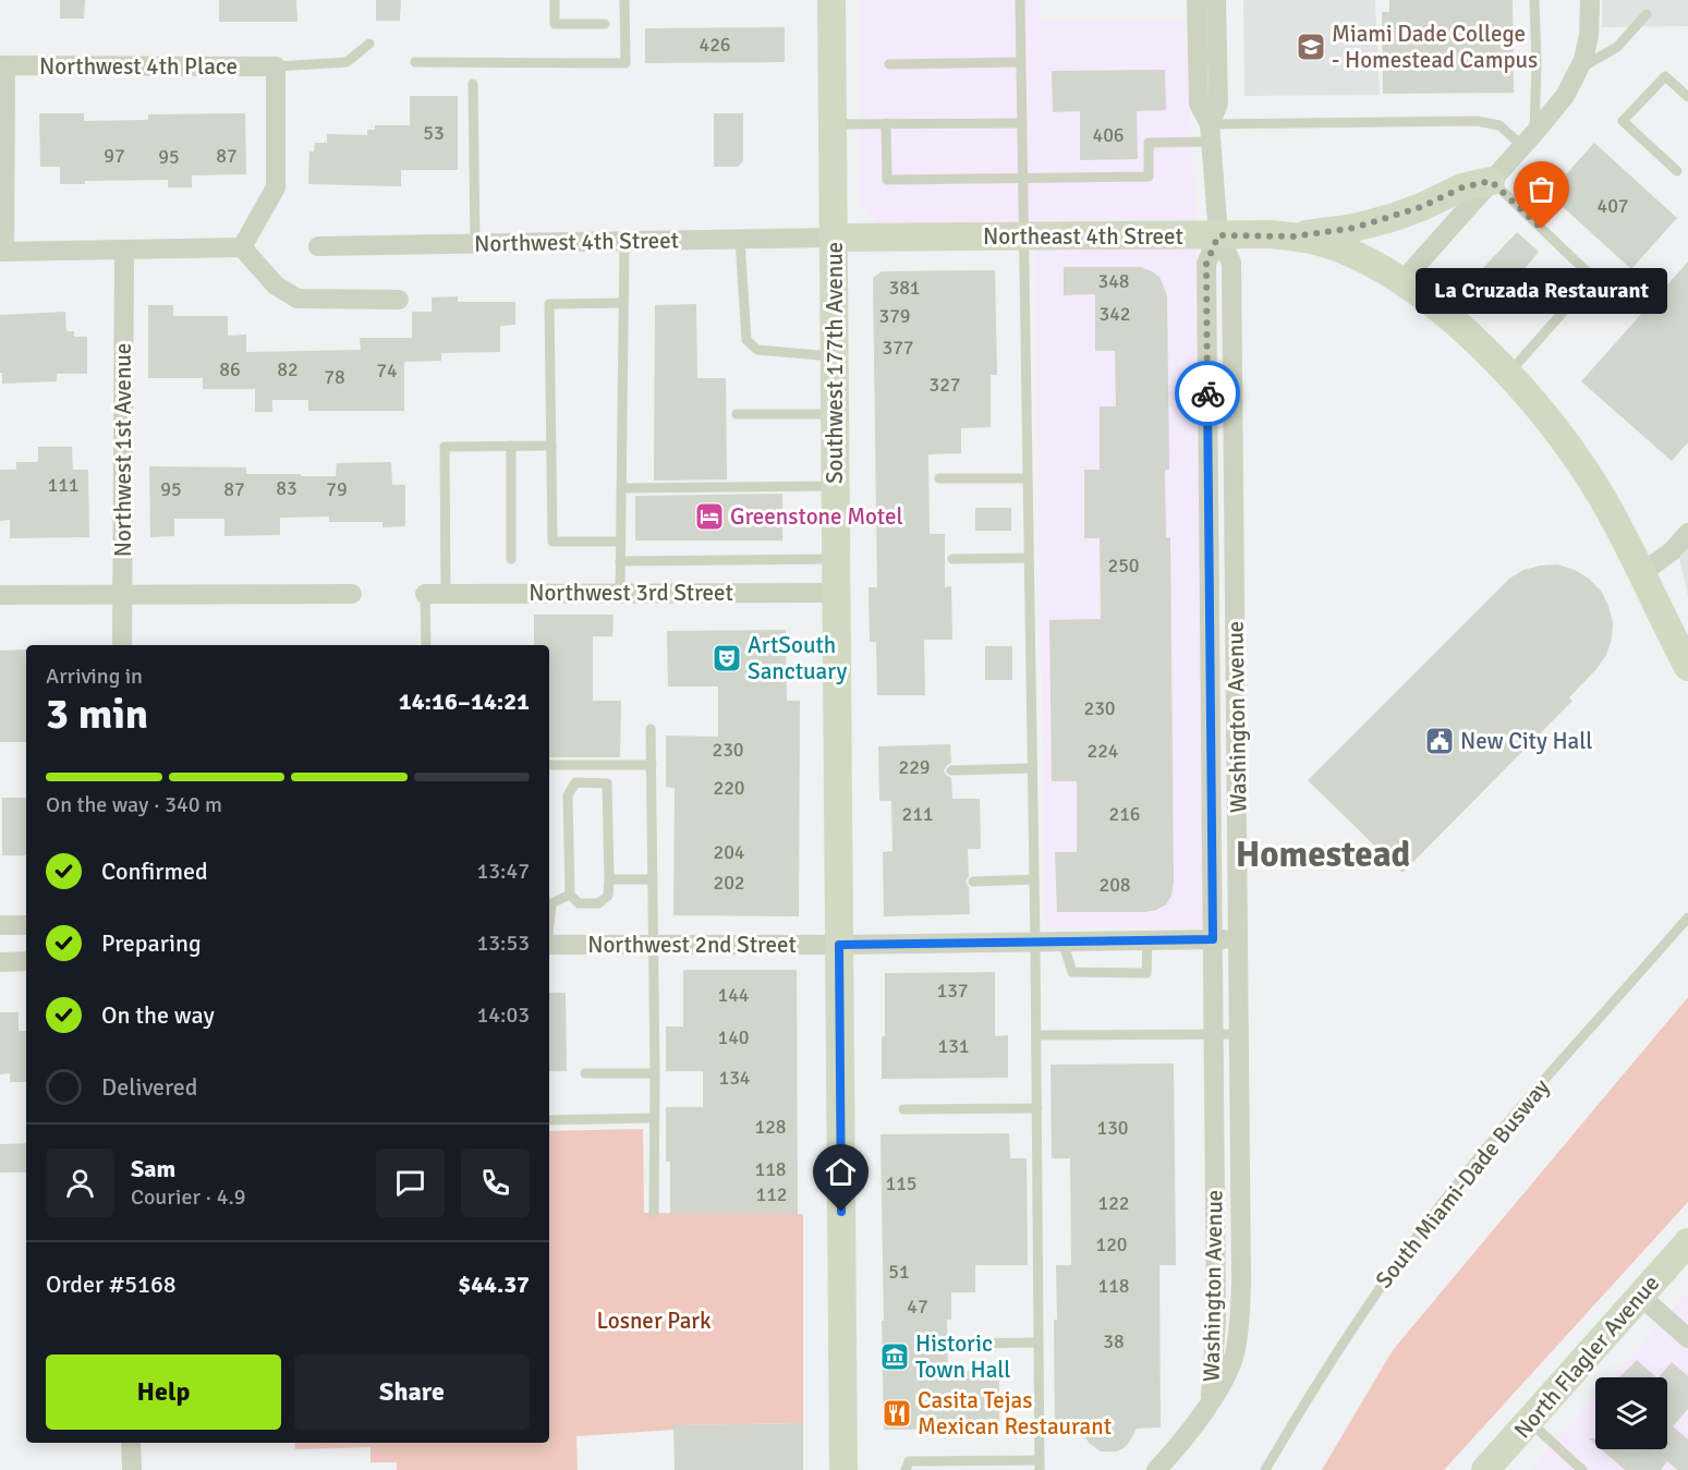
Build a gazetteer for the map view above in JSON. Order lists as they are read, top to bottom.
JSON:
{
  "streets": {
    "street": [
      "Northwest 4th Place",
      "Northeast 4th Street",
      "Northwest 4th Street",
      "Southwest 177th Avenue",
      "Northwest 1st Avenue",
      "Northwest 3rd Street",
      "Washington Avenue",
      "Northwest 2nd Street",
      "North Flagler Avenue"
    ],
    "lane": ["South Miami-Dade Busway"]
  },
  "crossings": [
    ["Northeast 4th Street", "Northwest 4th Street"],
    ["Northeast 4th Street", "Southwest 177th Avenue"],
    ["Northeast 4th Street", "Washington Avenue"],
    ["Northwest 4th Street", "Southwest 177th Avenue"],
    ["Southwest 177th Avenue", "Northwest 3rd Street"],
    ["Southwest 177th Avenue", "Northwest 2nd Street"],
    ["Washington Avenue", "Northwest 2nd Street"]
  ],
  "districts": ["Homestead"],
  "parks": ["Losner Park"],
  "places": {
    "school or university": ["Miami Dade College - Homestead Campus"],
    "other": ["La Cruzada Restaurant"],
    "hotel": ["Greenstone Motel"],
    "theatre": ["ArtSouth Sanctuary"],
    "public building": ["New City Hall"],
    "museum": ["Historic Town Hall"],
    "restaurant": ["Casita Tejas Mexican Restaurant"]
  },
  "house_numbers": [
    "426",
    "53",
    "406",
    "97",
    "87",
    "95",
    "407",
    "348",
    "381",
    "342",
    "379",
    "377",
    "86",
    "82",
    "74",
    "78",
    "327",
    "111",
    "83",
    "95",
    "87",
    "79",
    "250",
    "230",
    "230",
    "224",
    "229",
    "220",
    "211",
    "216",
    "204",
    "202",
    "208",
    "137",
    "144",
    "140",
    "131",
    "134",
    "128",
    "130",
    "118",
    "115",
    "112",
    "122",
    "120",
    "51",
    "118",
    "47",
    "38"
  ],
  "page": {
    "bubble": "La Cruzada Restaurant",
    "heading": ["3 min", "Arriving in", "14:16–14:21"],
    "panel": [
      "Sam",
      "Courier · 4.9",
      "Order #5168",
      "$44.37"
    ],
    "bar": "On the way · 340 m",
    "list": [
      ["Confirmed", "13:47"],
      ["Preparing", "13:53"],
      ["On the way", "14:03"],
      "Delivered"
    ],
    "buttons": ["Help", "Share"]
  }
}
